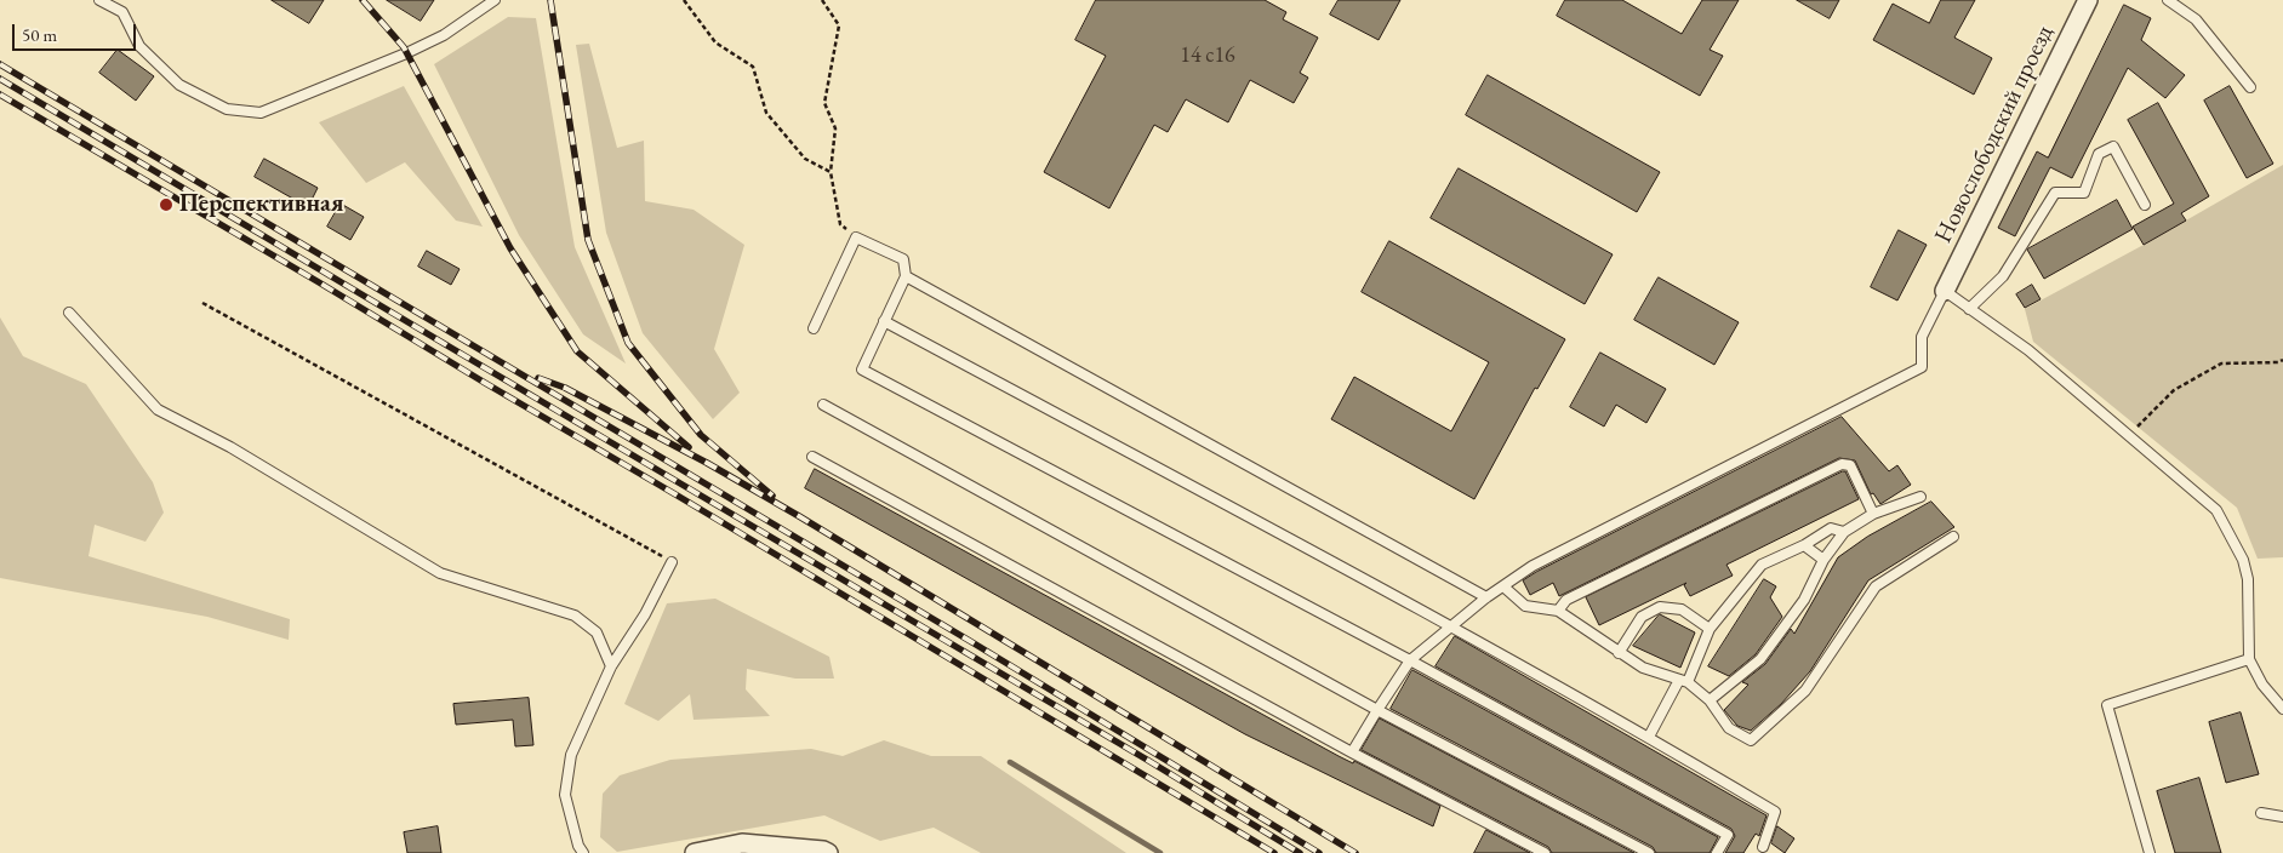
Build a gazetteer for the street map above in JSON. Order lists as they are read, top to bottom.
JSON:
{
  "streets": {
    "street": ["Новослободский проезд"]
  },
  "places": ["Перспективная"],
  "house_numbers": ["14 с16"],
  "scale_bar": "50 m"
}
